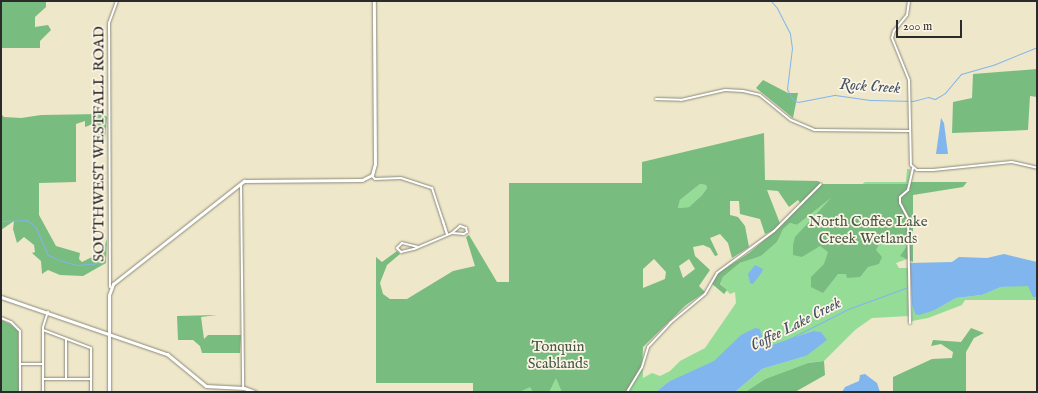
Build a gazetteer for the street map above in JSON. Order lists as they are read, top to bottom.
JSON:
{
  "streets": {
    "street": ["SOUTHWEST WESTFALL ROAD"]
  },
  "water": ["Rock Creek", "Coffee Lake Creek"],
  "parks": ["North Coffee Lake Creek Wetlands", "Tonquin Scablands"],
  "scale_bar": "200 m"
}
